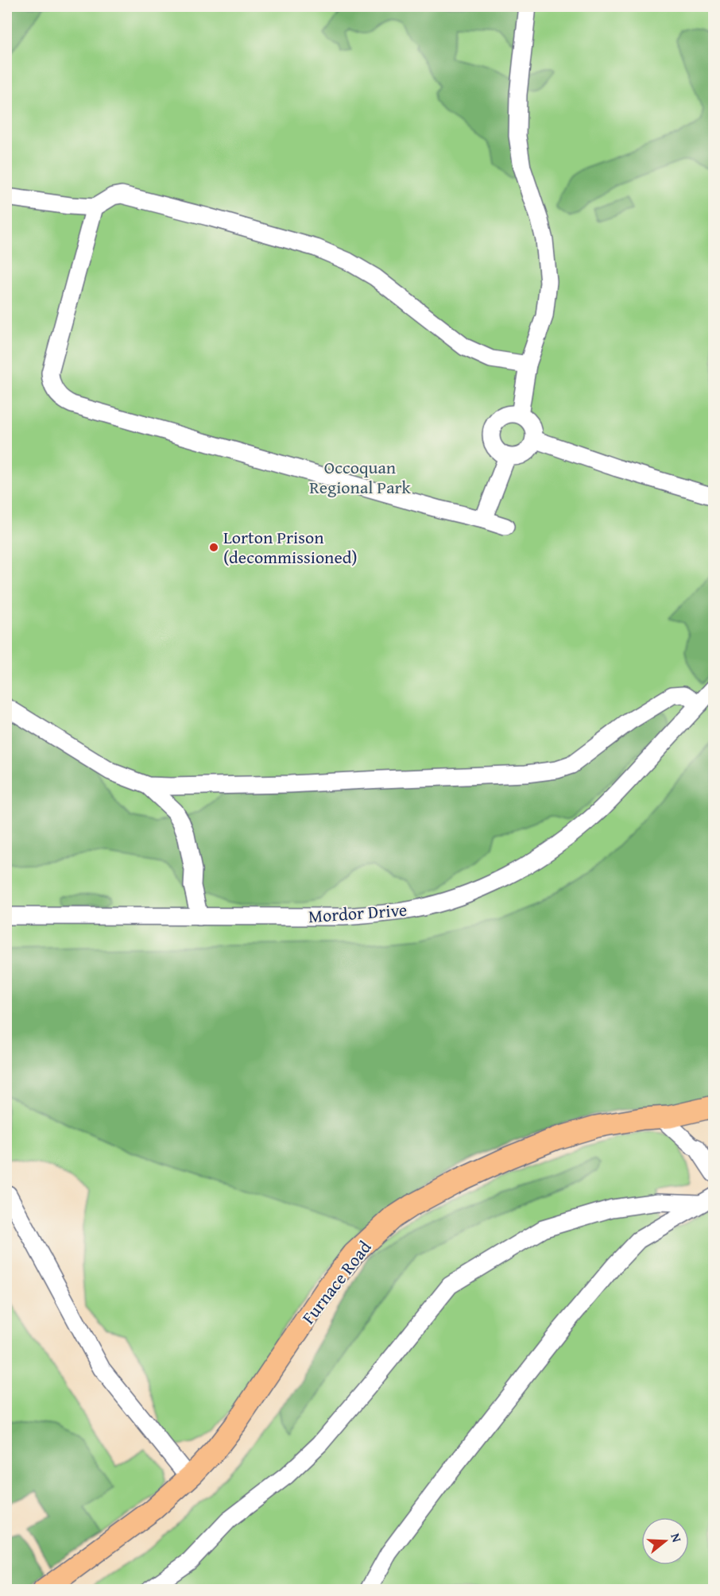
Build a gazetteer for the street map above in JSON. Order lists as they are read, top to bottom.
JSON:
{
  "streets": {
    "main road": ["Furnace Road"],
    "street": ["Mordor Drive"]
  },
  "parks": ["Occoquan Regional Park"],
  "places": ["Lorton Prison (decommissioned)"],
  "north": "right"
}
